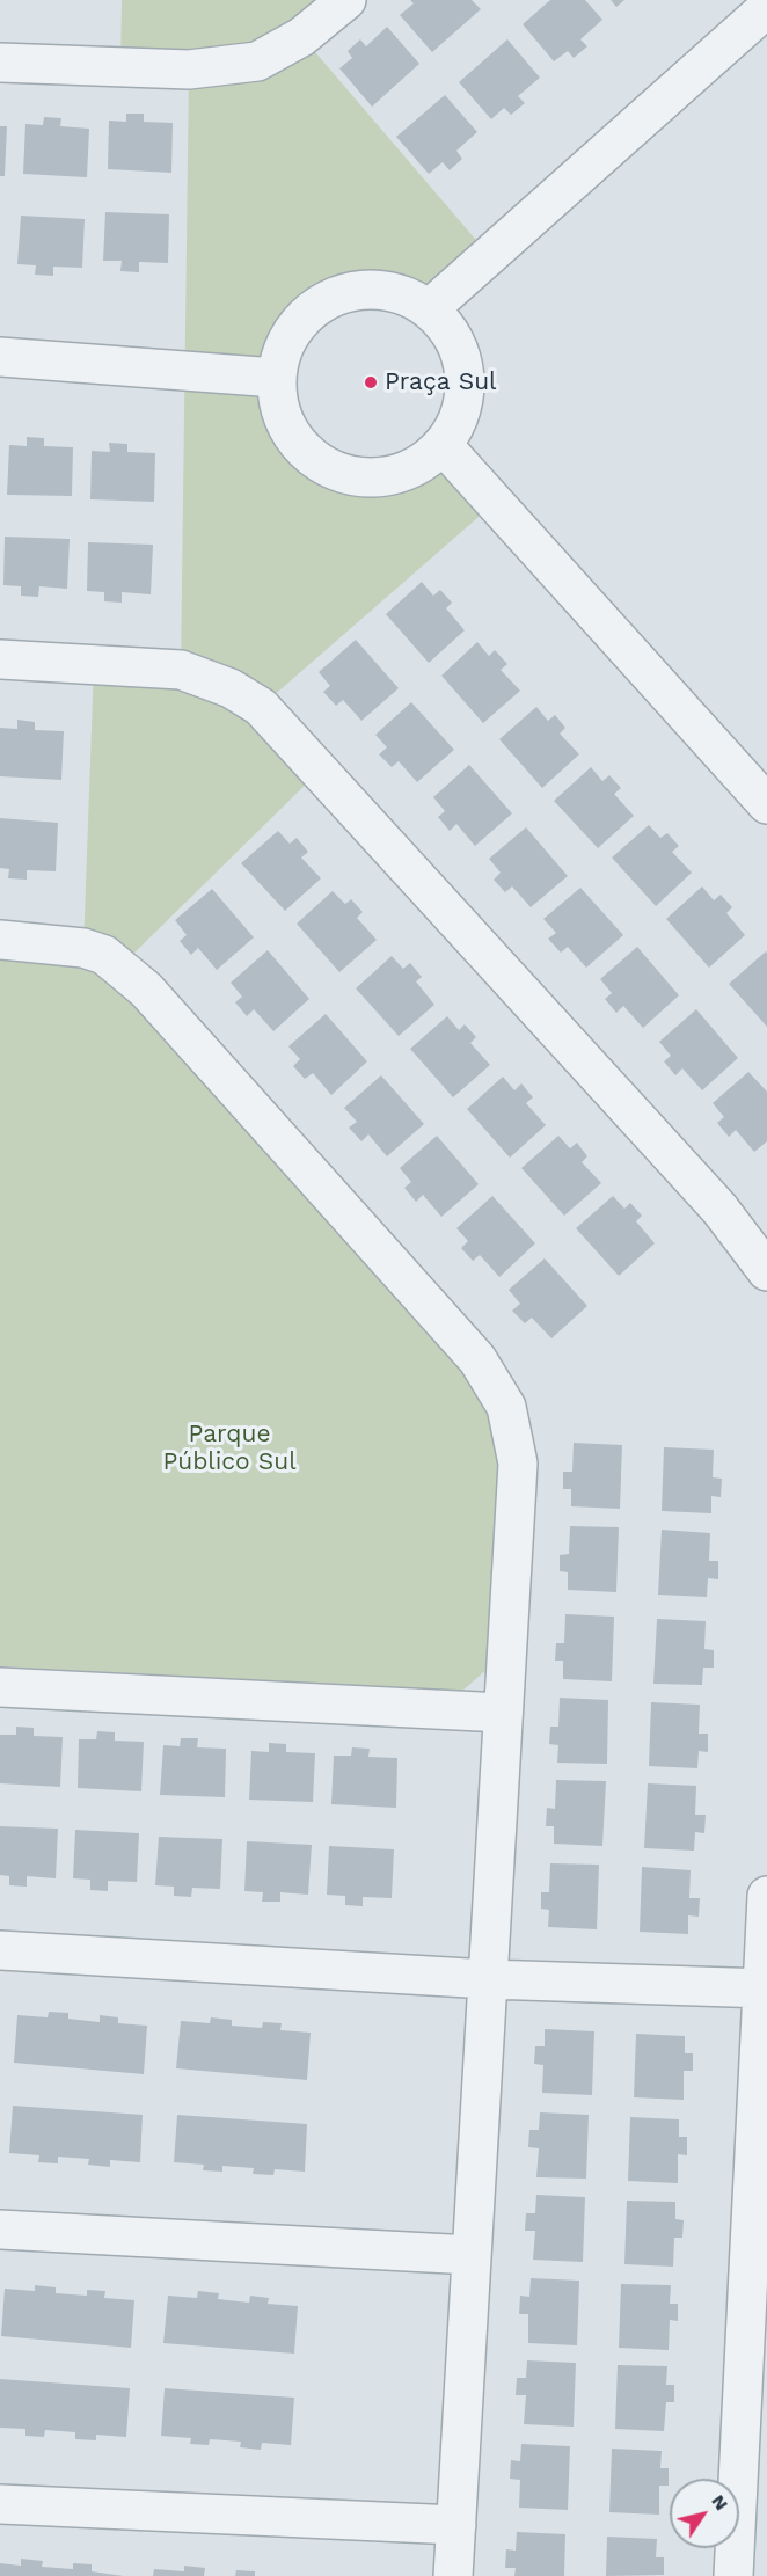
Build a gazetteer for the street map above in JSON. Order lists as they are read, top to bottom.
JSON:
{
  "parks": ["Parque Público Sul"],
  "places": ["Praça Sul"],
  "north": "top right"
}
